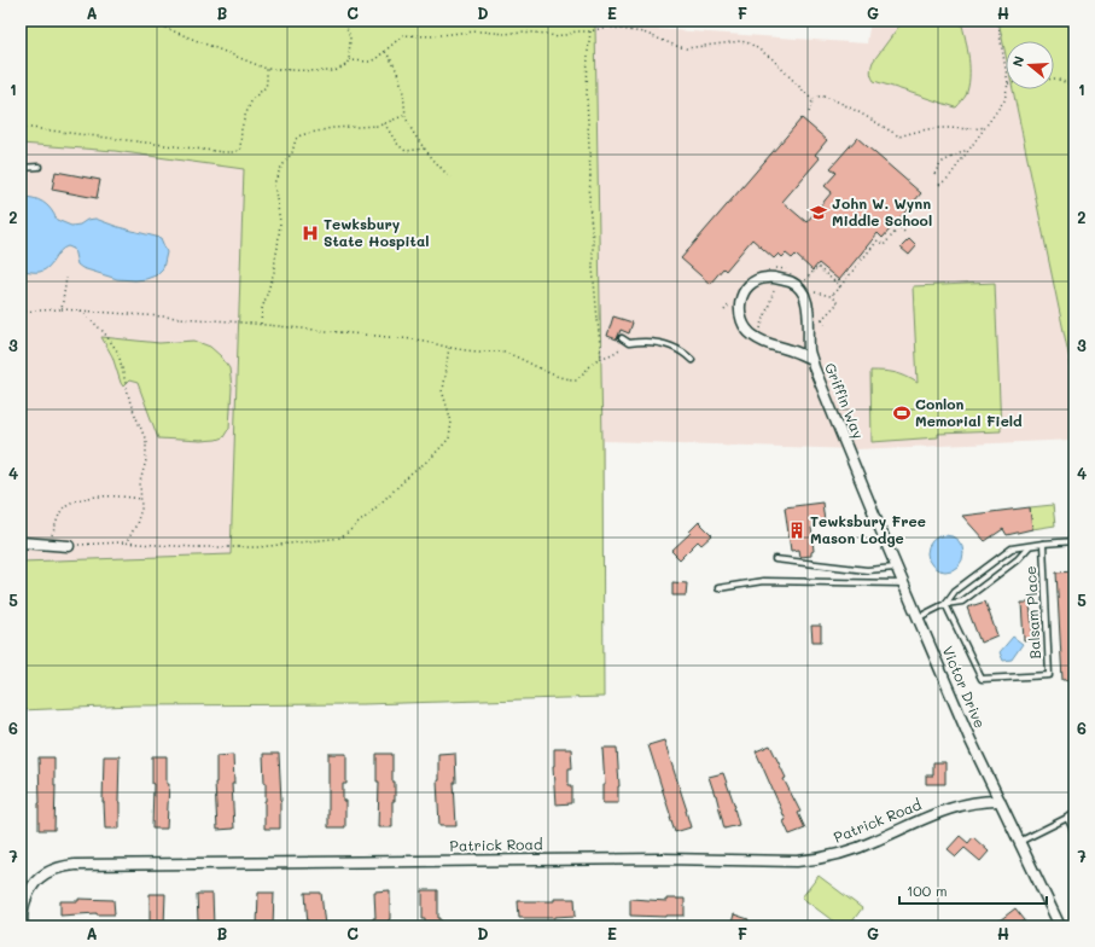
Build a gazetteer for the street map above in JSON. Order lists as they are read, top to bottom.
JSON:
{
  "streets": {
    "street": ["Griffin Way", "Victor Drive", "Patrick Road"],
    "lane": ["Balsam Place"]
  },
  "crossings": [
    ["Griffin Way", "Victor Drive"],
    ["Balsam Place", "Victor Drive"],
    ["Victor Drive", "Patrick Road"]
  ],
  "places": {
    "school or university": ["John W. Wynn Middle School"],
    "hospital": ["Tewksbury State Hospital"],
    "sports": ["Conlon Memorial Field"],
    "building": ["Tewksbury Free Mason Lodge"]
  },
  "scale_bar": "100 m",
  "north": "left",
  "grid": {
    "columns": [
      "A",
      "B",
      "C",
      "D",
      "E",
      "F",
      "G",
      "H"
    ],
    "rows": [
      "1",
      "2",
      "3",
      "4",
      "5",
      "6",
      "7"
    ]
  }
}
